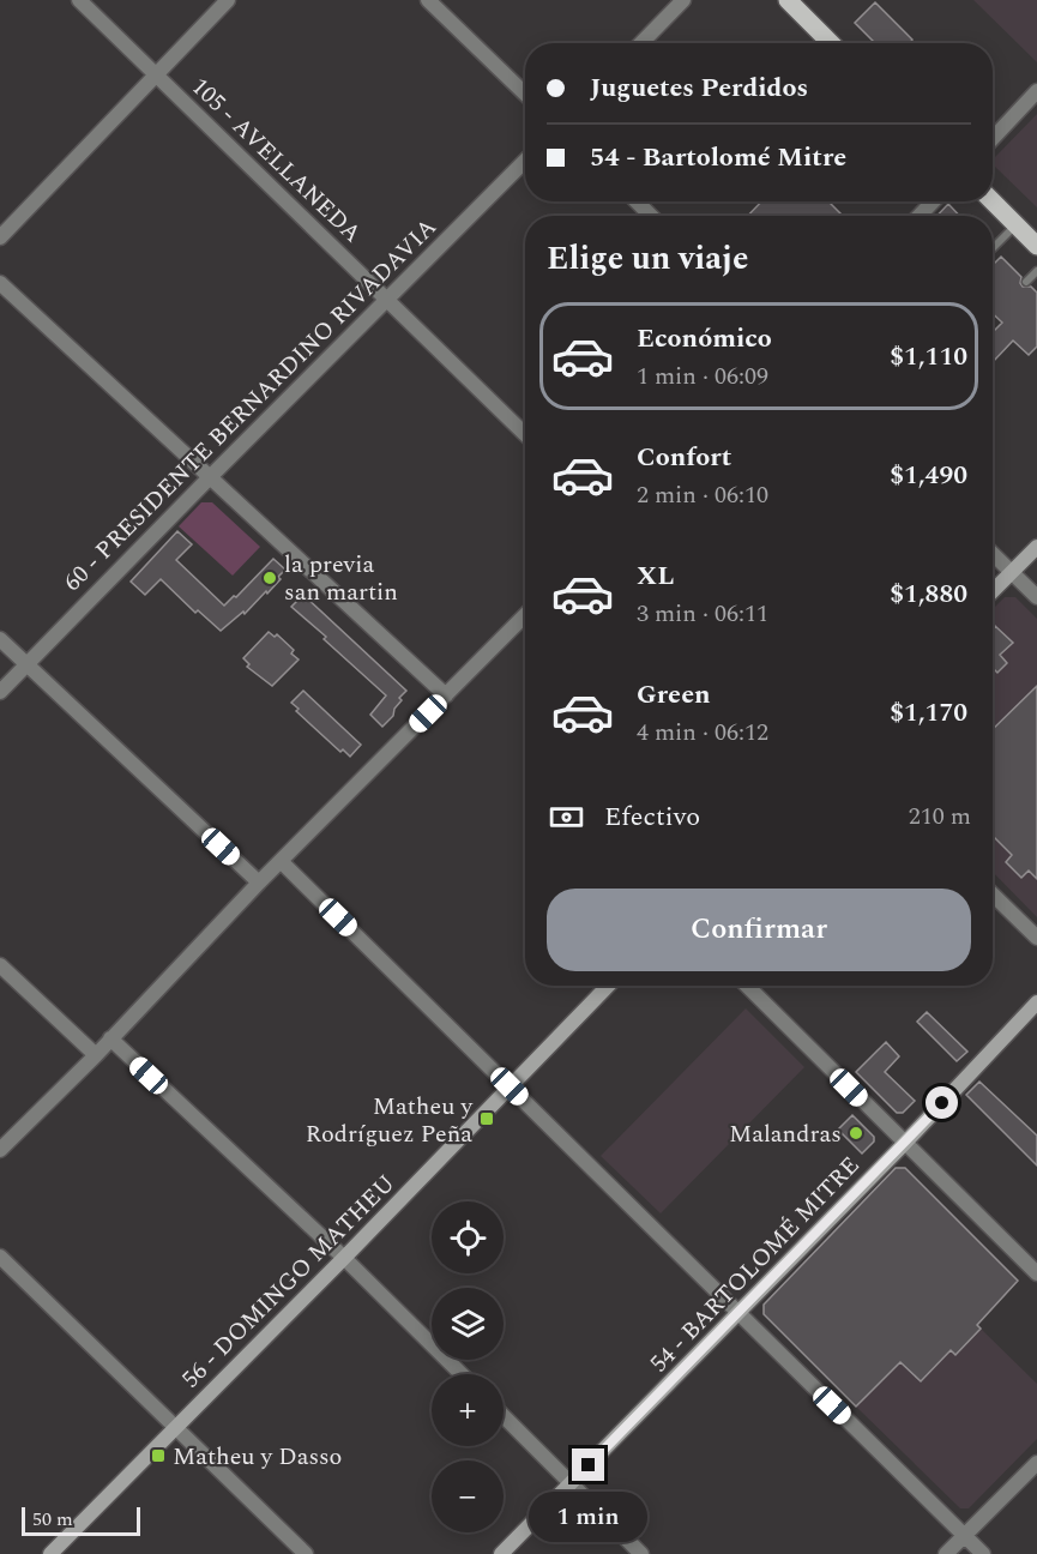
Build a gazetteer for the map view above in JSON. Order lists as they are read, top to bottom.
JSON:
{
  "streets": {
    "street": [
      "105 - AVELLANEDA",
      "60 - PRESIDENTE BERNARDINO RIVADAVIA",
      "54 - BARTOLOMÉ MITRE",
      "56 - DOMINGO MATHEU"
    ]
  },
  "crossings": [
    ["105 - AVELLANEDA", "60 - PRESIDENTE BERNARDINO RIVADAVIA"]
  ],
  "places": {
    "other": ["la previa san martin", "Malandras"],
    "transit": ["Matheu y Rodríguez Peña", "Matheu y Dasso"]
  },
  "scale_bar": "50 m",
  "page": {
    "banner": ["Juguetes Perdidos", "54 - Bartolomé Mitre"],
    "heading": "Elige un viaje",
    "list": [
      {
        "name": "Económico",
        "note": "1 min · 06:09",
        "value": "$1,110"
      },
      {
        "name": "Confort",
        "note": "2 min · 06:10",
        "value": "$1,490"
      },
      {
        "name": "XL",
        "note": "3 min · 06:11",
        "value": "$1,880"
      },
      {
        "name": "Green",
        "note": "4 min · 06:12",
        "value": "$1,170"
      }
    ],
    "pay": ["Efectivo", "210 m"],
    "buttons": "Confirmar",
    "map_buttons": ["+", "−"],
    "bubble": "1 min",
    "scale": "50 m"
  }
}
